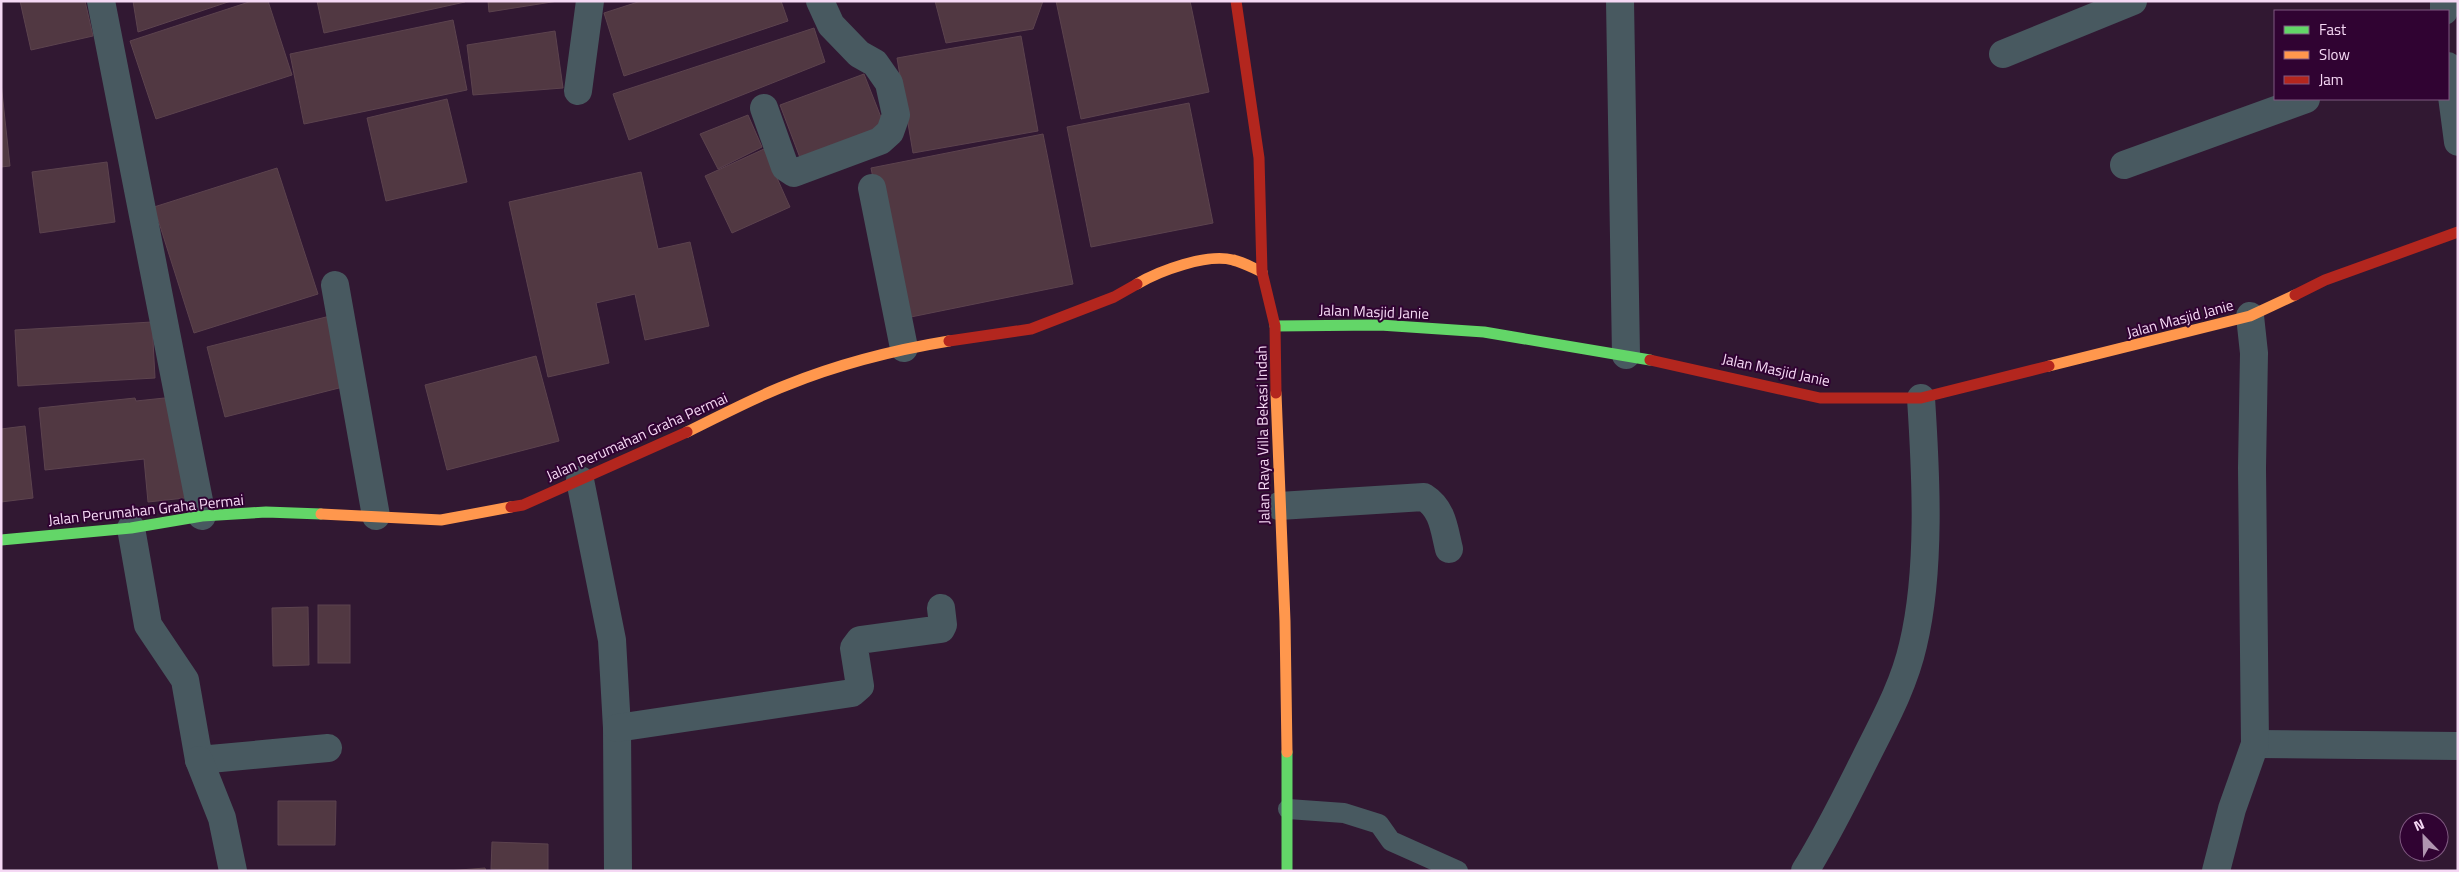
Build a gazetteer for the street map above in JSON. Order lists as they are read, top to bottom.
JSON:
{
  "streets": {
    "street": ["Jalan Masjid Janie", "Jalan Raya Villa Bekasi Indah", "Jalan Perumahan Graha Permai"]
  },
  "crossings": [
    ["Jalan Masjid Janie", "Jalan Raya Villa Bekasi Indah"],
    ["Jalan Raya Villa Bekasi Indah", "Jalan Perumahan Graha Permai"]
  ],
  "legend": ["Fast", "Slow", "Jam"],
  "north": "top left"
}
